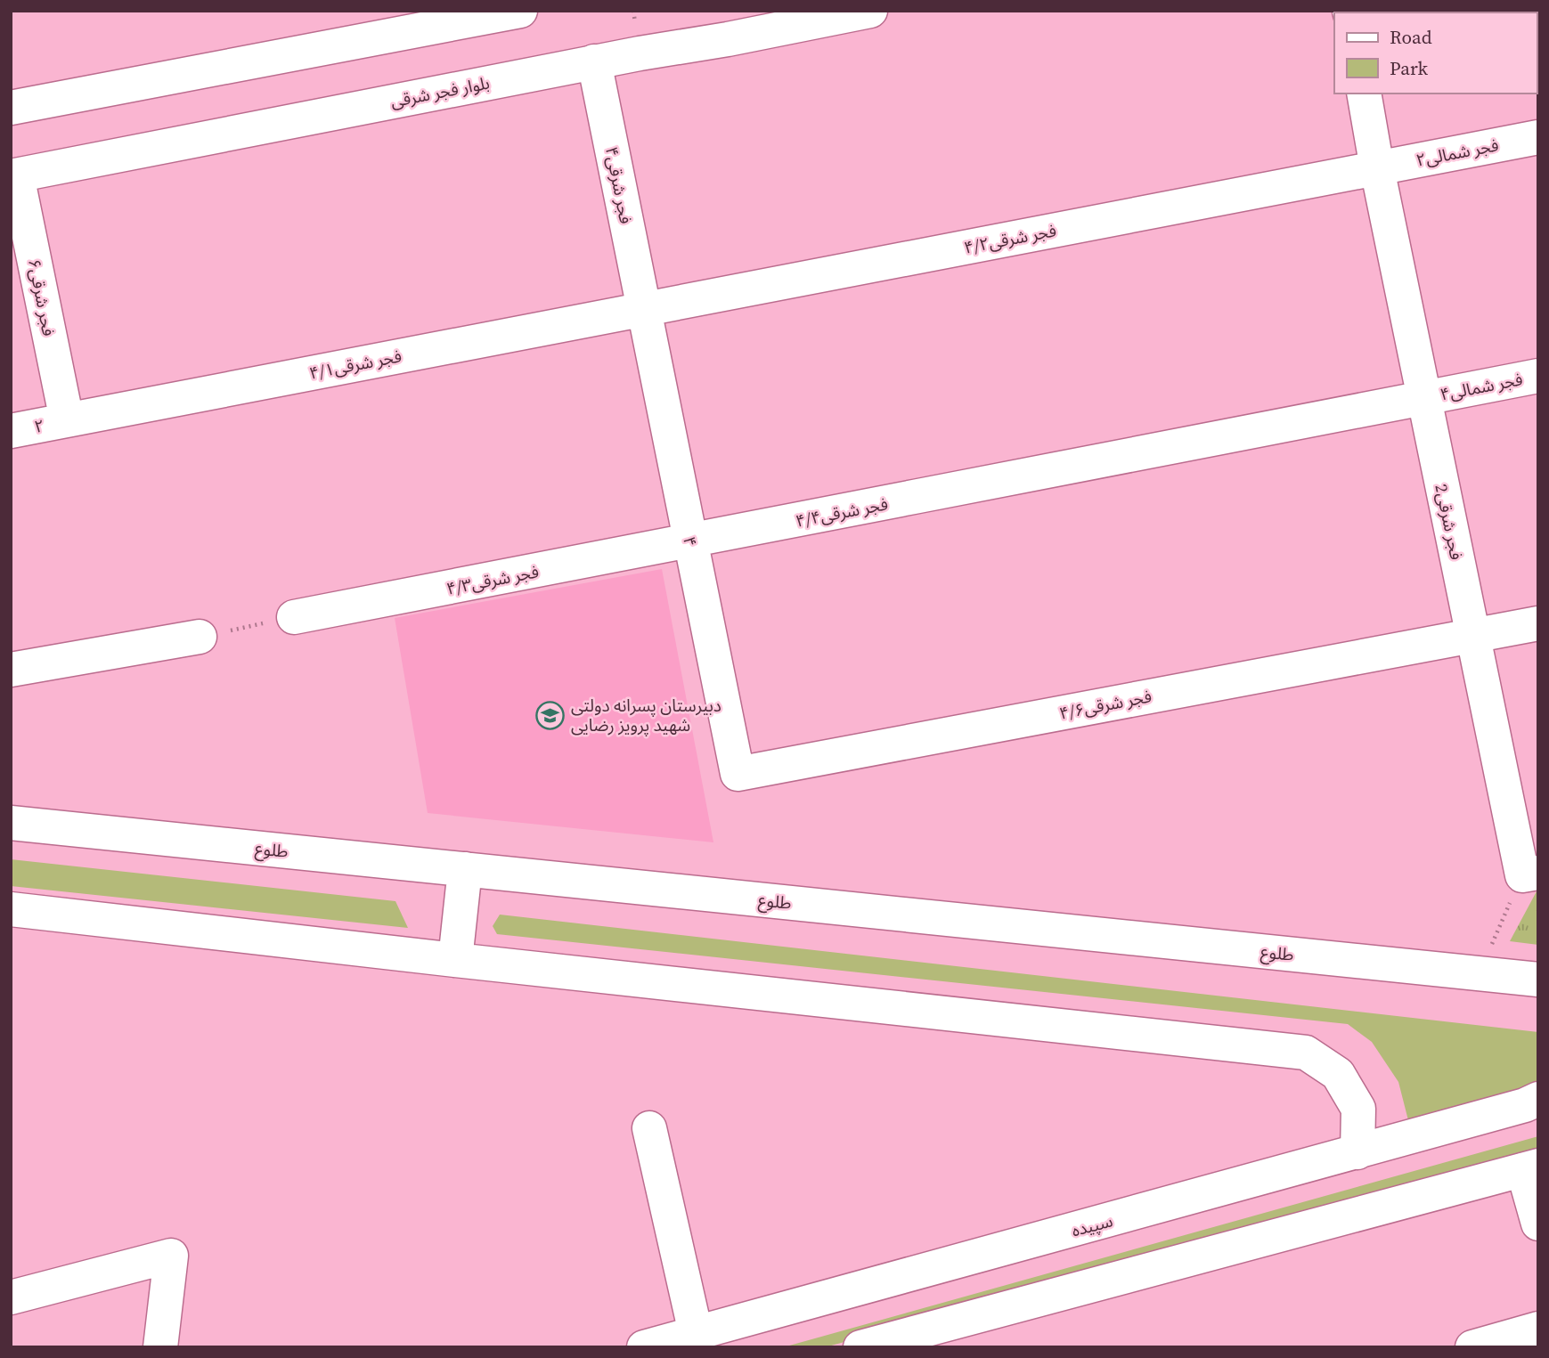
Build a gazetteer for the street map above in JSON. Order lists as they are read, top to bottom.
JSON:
{
  "streets": {
    "street": [
      "بلوار فجر شرقی",
      "فجر شمالی۲",
      "فجر شرقی۴",
      "فجر شرقی۴/۲",
      "فجر شرقی۶",
      "فجر شرقی۴/۱",
      "فجر شمالی۴",
      "۲",
      "فجر شرقی۴/۴",
      "2فجر شرقی",
      "۴",
      "فجر شرقی۴/۳",
      "فجر شرقی۴/۶",
      "طلوع",
      "سپیده"
    ]
  },
  "crossings": [
    ["بلوار فجر شرقی", "فجر شرقی۴"],
    ["بلوار فجر شرقی", "فجر شرقی۶"],
    ["فجر شمالی۲", "فجر شرقی۴/۲"],
    ["فجر شمالی۲", "2فجر شرقی"],
    ["فجر شرقی۴", "فجر شرقی۴/۲"],
    ["فجر شرقی۴", "فجر شرقی۴/۱"],
    ["فجر شرقی۴", "۴"],
    ["فجر شرقی۴/۲", "فجر شرقی۴/۱"],
    ["فجر شرقی۴/۲", "2فجر شرقی"],
    ["فجر شرقی۴/۲", "۴"],
    ["فجر شرقی۶", "فجر شرقی۴/۱"],
    ["فجر شرقی۶", "۲"],
    ["فجر شرقی۴/۱", "۲"],
    ["فجر شرقی۴/۱", "۴"],
    ["فجر شمالی۴", "فجر شرقی۴/۴"],
    ["فجر شمالی۴", "2فجر شرقی"],
    ["فجر شرقی۴/۴", "۴"],
    ["فجر شرقی۴/۴", "فجر شرقی۴/۳"],
    ["2فجر شرقی", "فجر شرقی۴/۶"],
    ["۴", "فجر شرقی۴/۳"],
    ["۴", "فجر شرقی۴/۶"]
  ],
  "places": {
    "school or university": ["دبیرستان پسرانه دولتی شهید پرویز رضایی"]
  },
  "legend": ["Road", "Park"]
}
